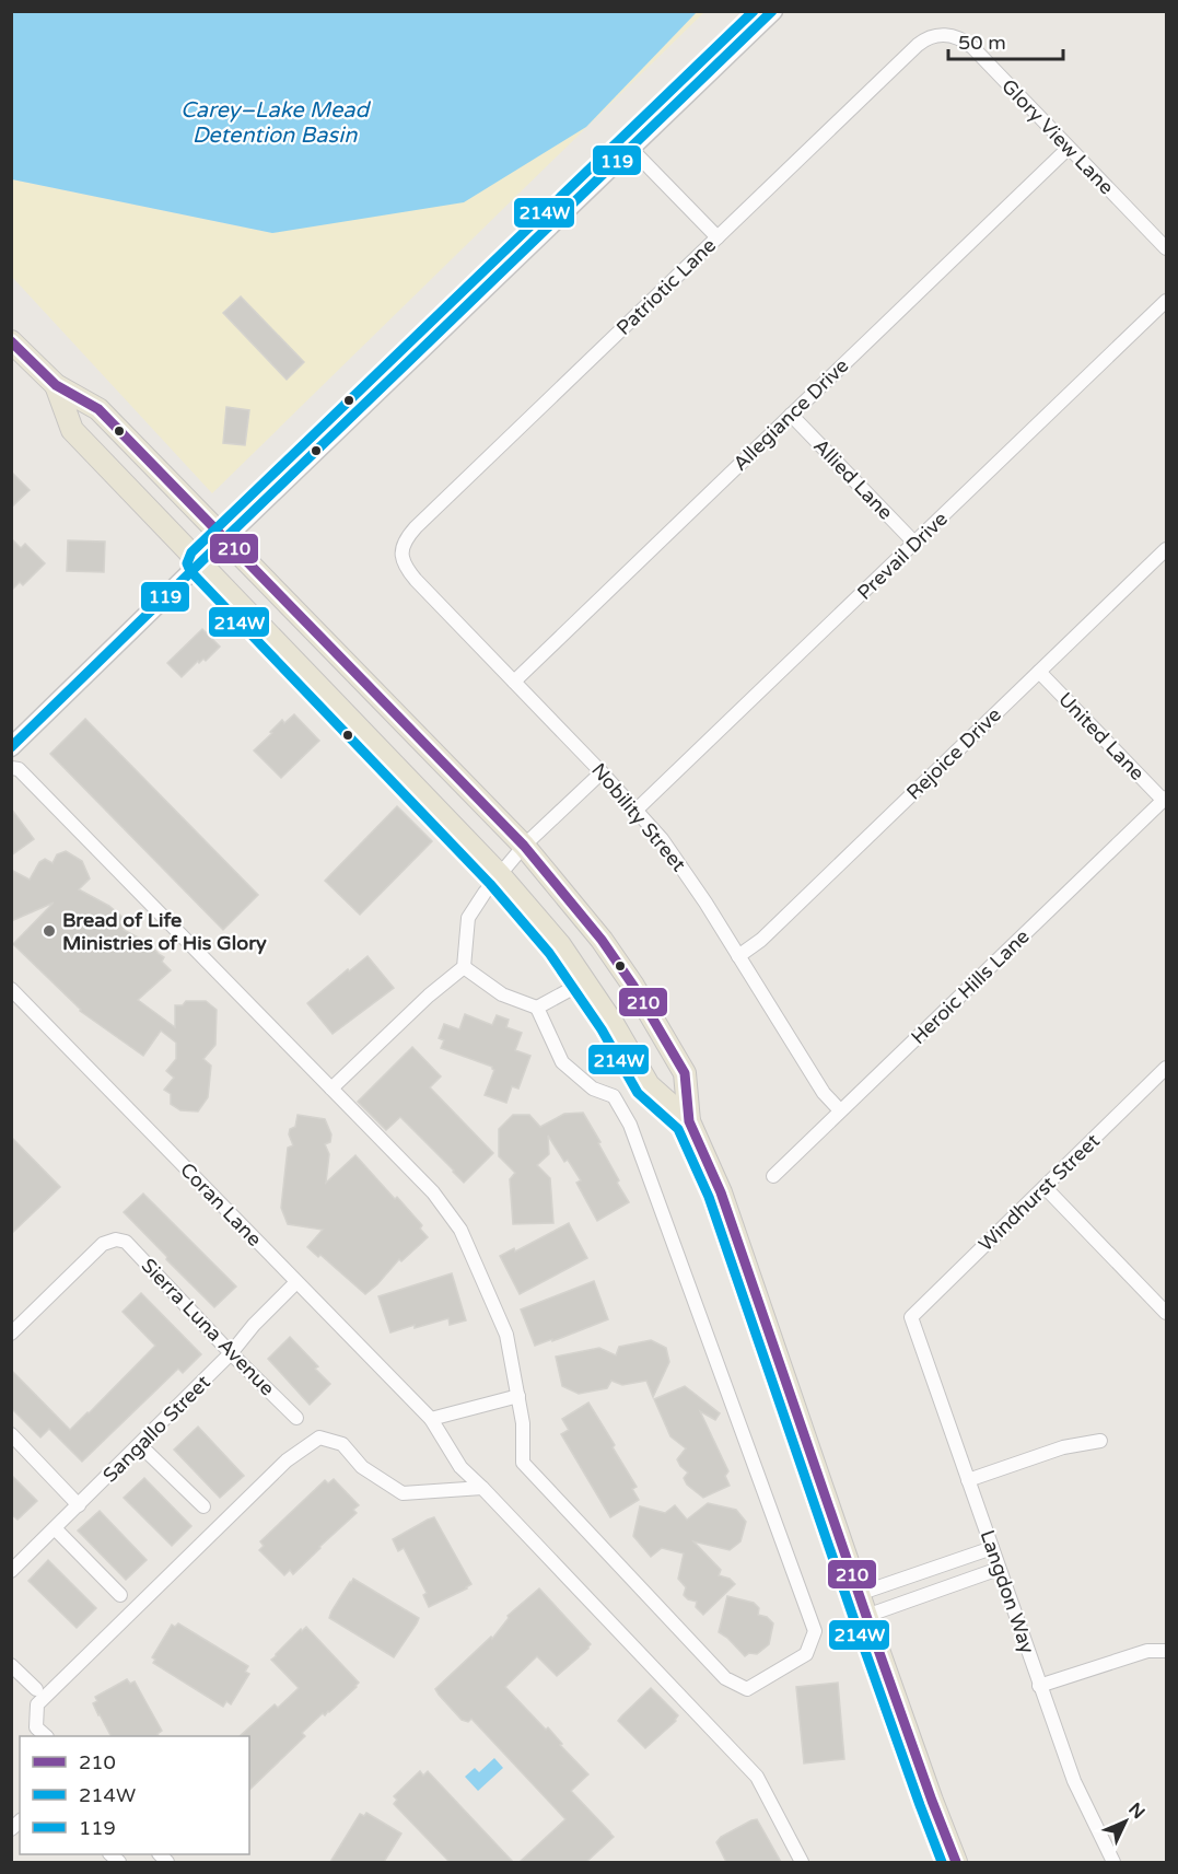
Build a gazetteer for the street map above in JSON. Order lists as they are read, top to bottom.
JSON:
{
  "streets": {
    "street": [
      "Glory View Lane",
      "Patriotic Lane",
      "Allegiance Drive",
      "Allied Lane",
      "Prevail Drive",
      "United Lane",
      "Rejoice Drive",
      "Nobility Street",
      "Heroic Hills Lane",
      "Windhurst Street",
      "Coran Lane",
      "Sierra Luna Avenue",
      "Sangallo Street",
      "Langdon Way"
    ]
  },
  "crossings": [
    ["Glory View Lane", "Patriotic Lane"],
    ["Glory View Lane", "Allegiance Drive"],
    ["Patriotic Lane", "Nobility Street"],
    ["Allegiance Drive", "Allied Lane"],
    ["Allegiance Drive", "Nobility Street"],
    ["Allied Lane", "Prevail Drive"],
    ["Prevail Drive", "Nobility Street"],
    ["United Lane", "Rejoice Drive"],
    ["United Lane", "Heroic Hills Lane"],
    ["Rejoice Drive", "Nobility Street"],
    ["Nobility Street", "Heroic Hills Lane"],
    ["Windhurst Street", "Langdon Way"],
    ["Coran Lane", "Sangallo Street"],
    ["Sierra Luna Avenue", "Sangallo Street"]
  ],
  "water": ["Carey–Lake Mead Detention Basin"],
  "places": ["Bread of Life Ministries of His Glory"],
  "lines": ["transit line 214W", "transit line 119", "transit line 210"],
  "legend": ["210", "214W", "119"],
  "scale_bar": "50 m",
  "north": "top right"
}
